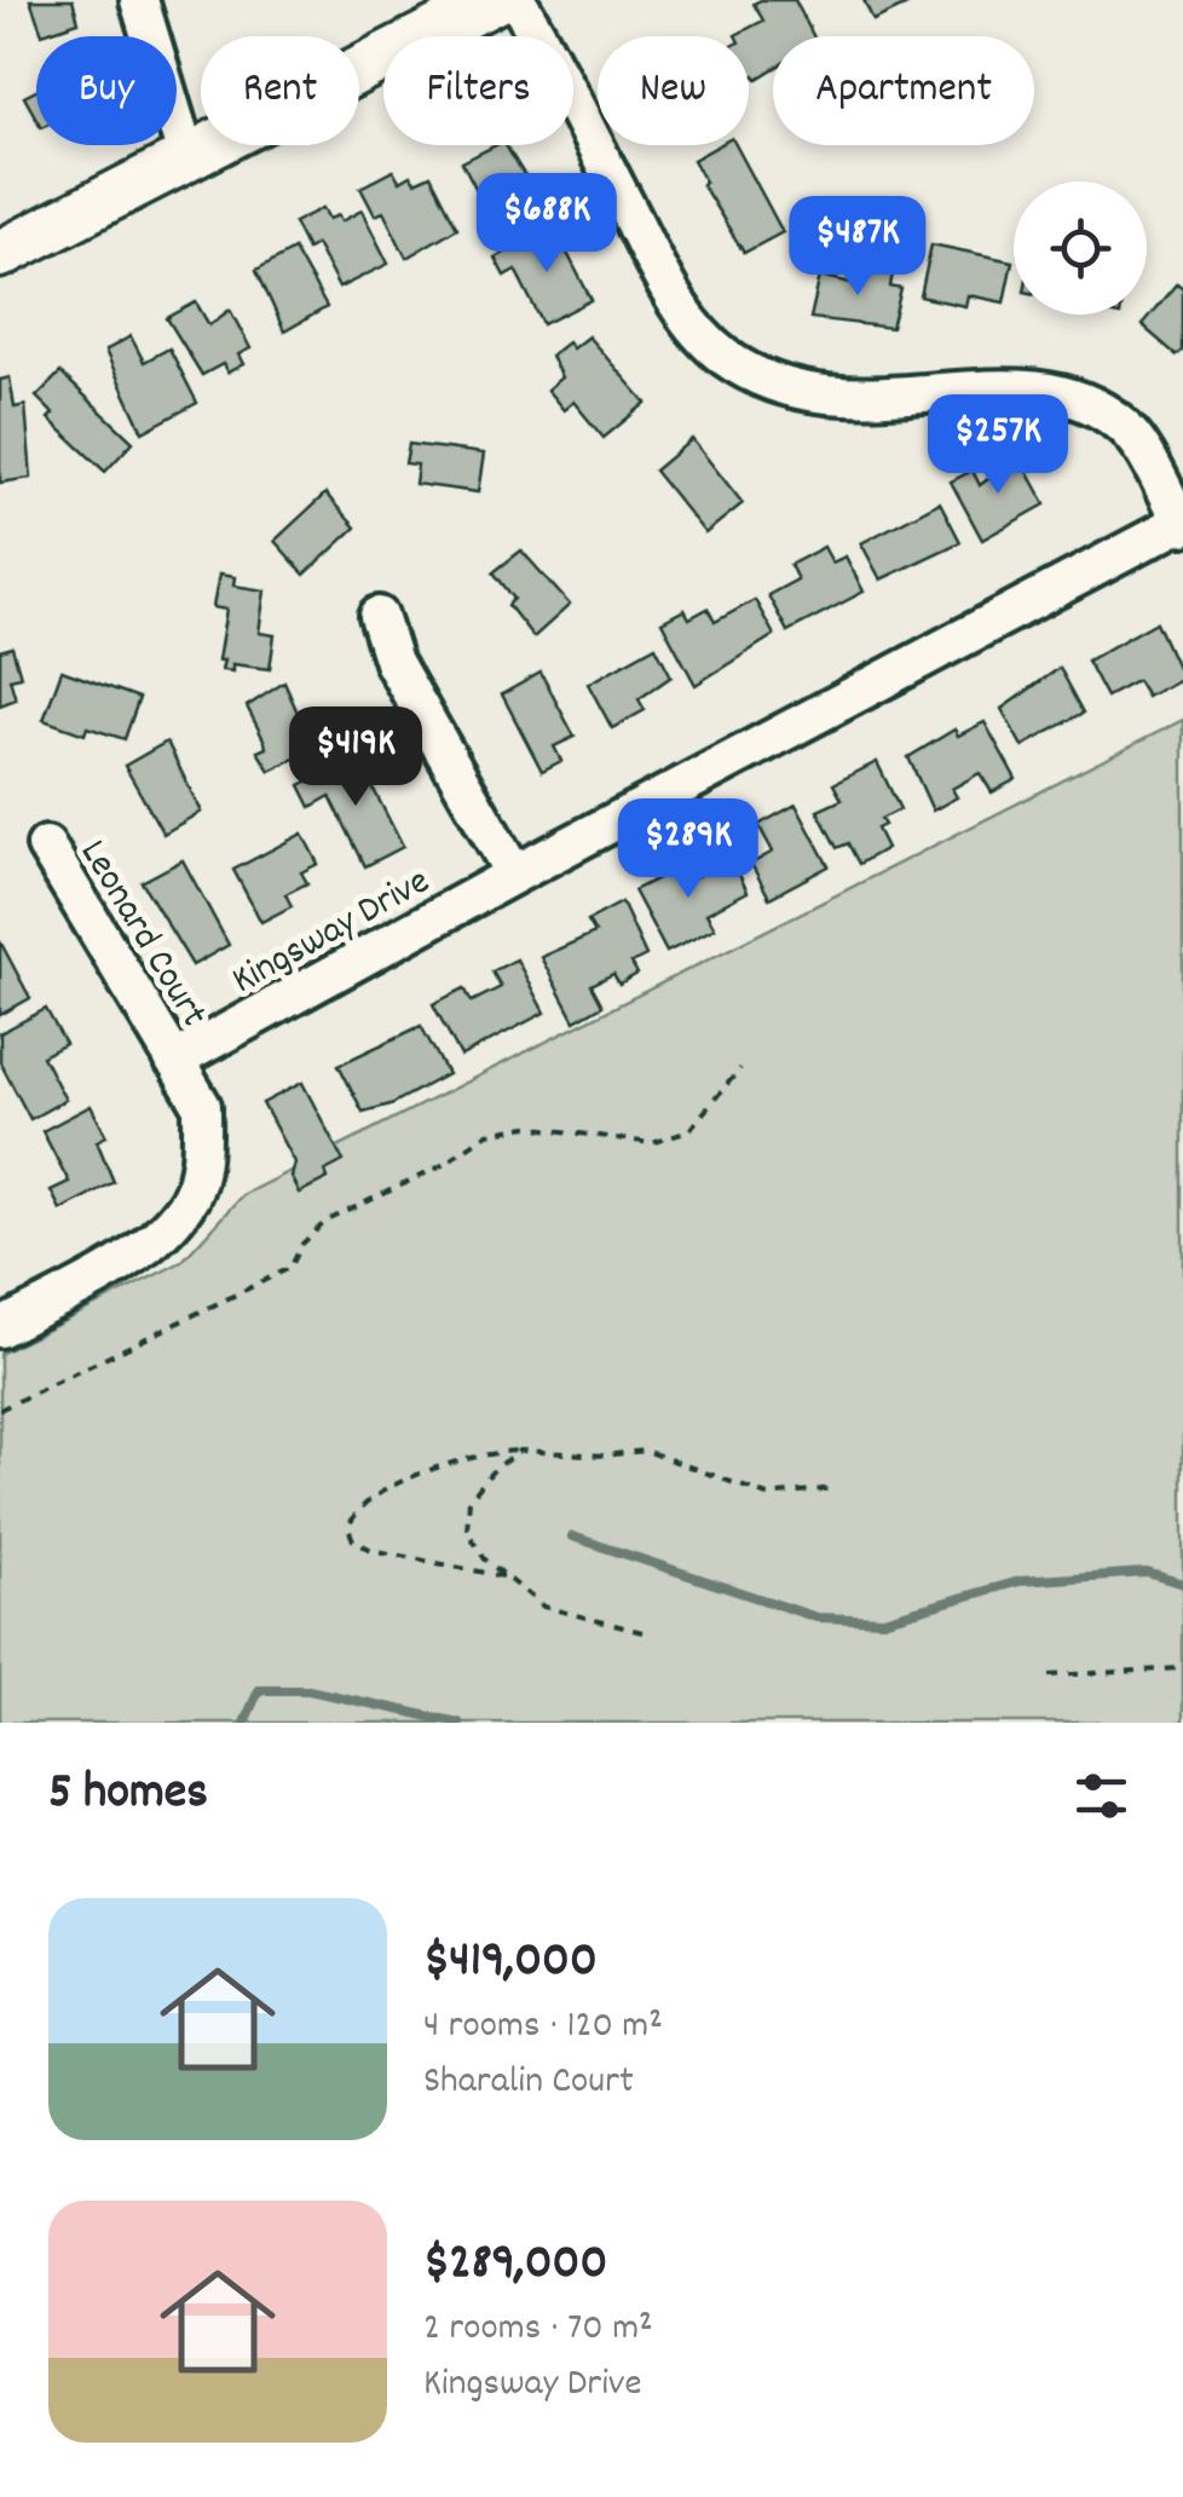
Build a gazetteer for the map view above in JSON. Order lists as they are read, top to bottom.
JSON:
{
  "streets": {
    "street": ["Kingsway Drive", "Leonard Court"]
  },
  "crossings": [
    ["Kingsway Drive", "Leonard Court"]
  ],
  "page": {
    "chip": [
      "Buy",
      "Rent",
      "Filters",
      "New",
      "Apartment"
    ],
    "price": [
      "$688K",
      "$487K",
      "$257K",
      "$419K",
      "$289K"
    ],
    "heading": "5 homes",
    "list": [
      {
        "name": "$419,000",
        "note": "4 rooms · 120 m² · Sharalin Court"
      },
      {
        "name": "$289,000",
        "note": "2 rooms · 70 m² · Kingsway Drive"
      }
    ]
  }
}
